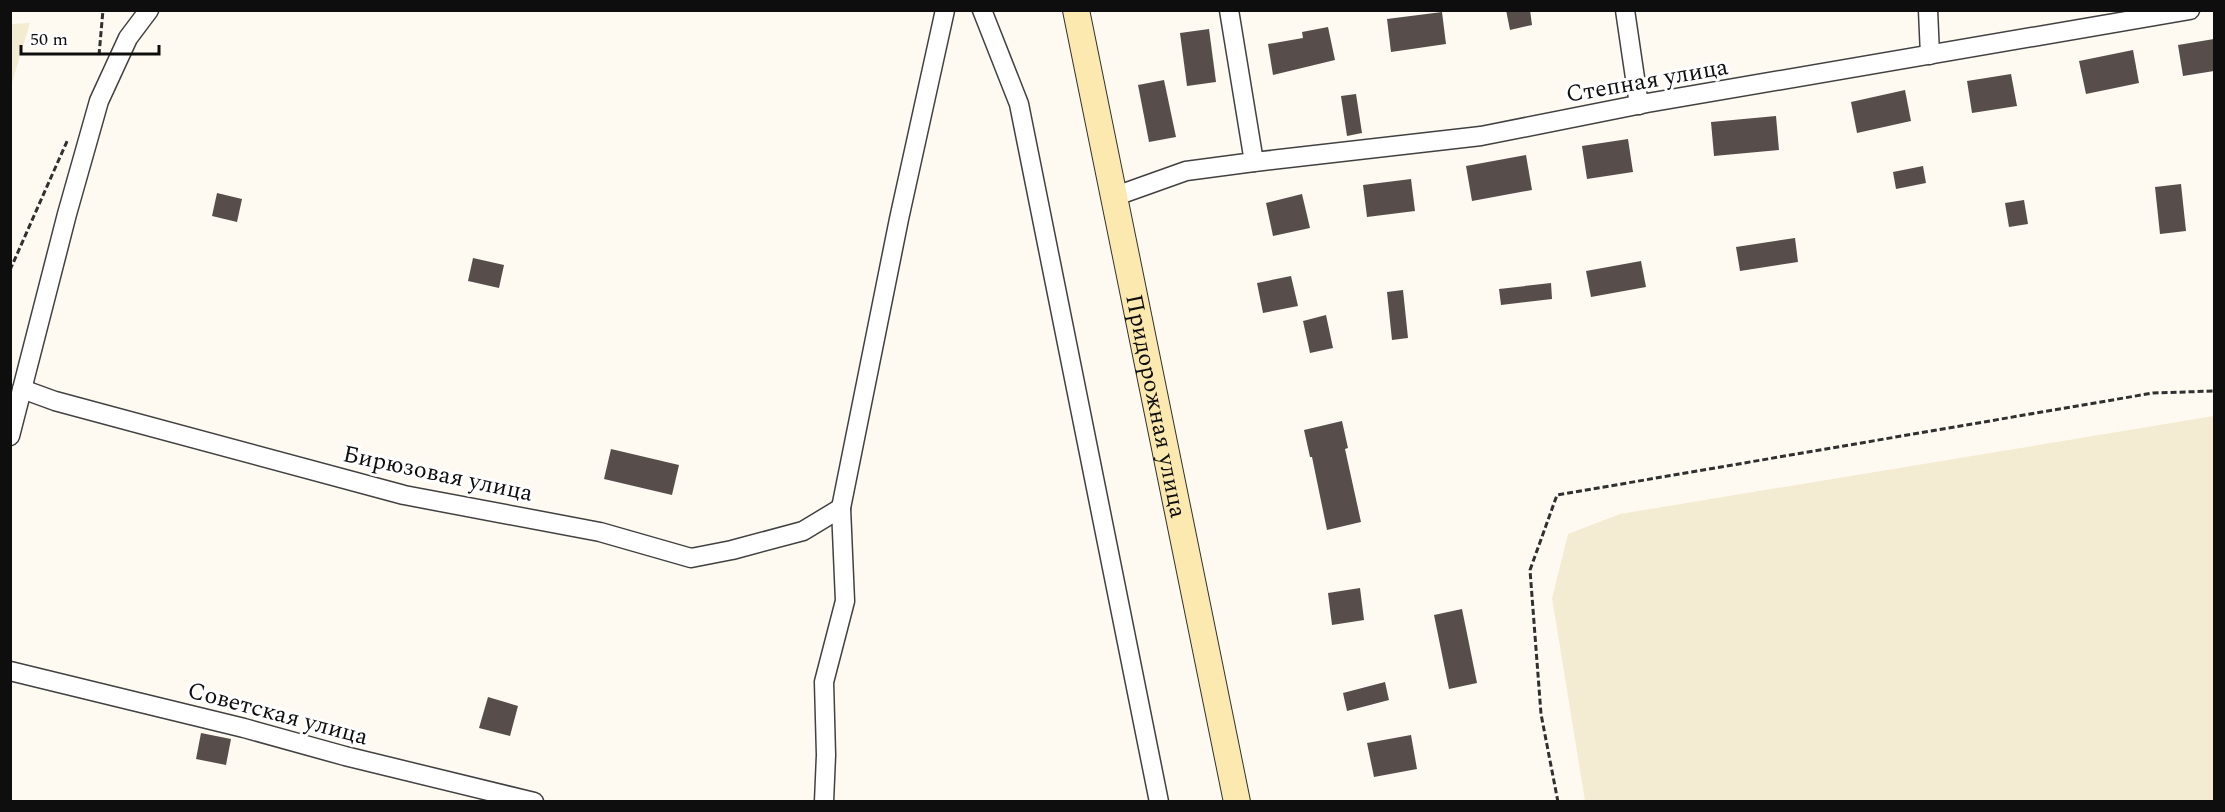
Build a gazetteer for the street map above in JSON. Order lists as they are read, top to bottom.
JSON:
{
  "streets": {
    "street": [
      "Степная улица",
      "Придорожная улица",
      "Бирюзовая улица",
      "Советская улица"
    ]
  },
  "crossings": [
    ["Степная улица", "Придорожная улица"]
  ],
  "scale_bar": "50 m"
}
